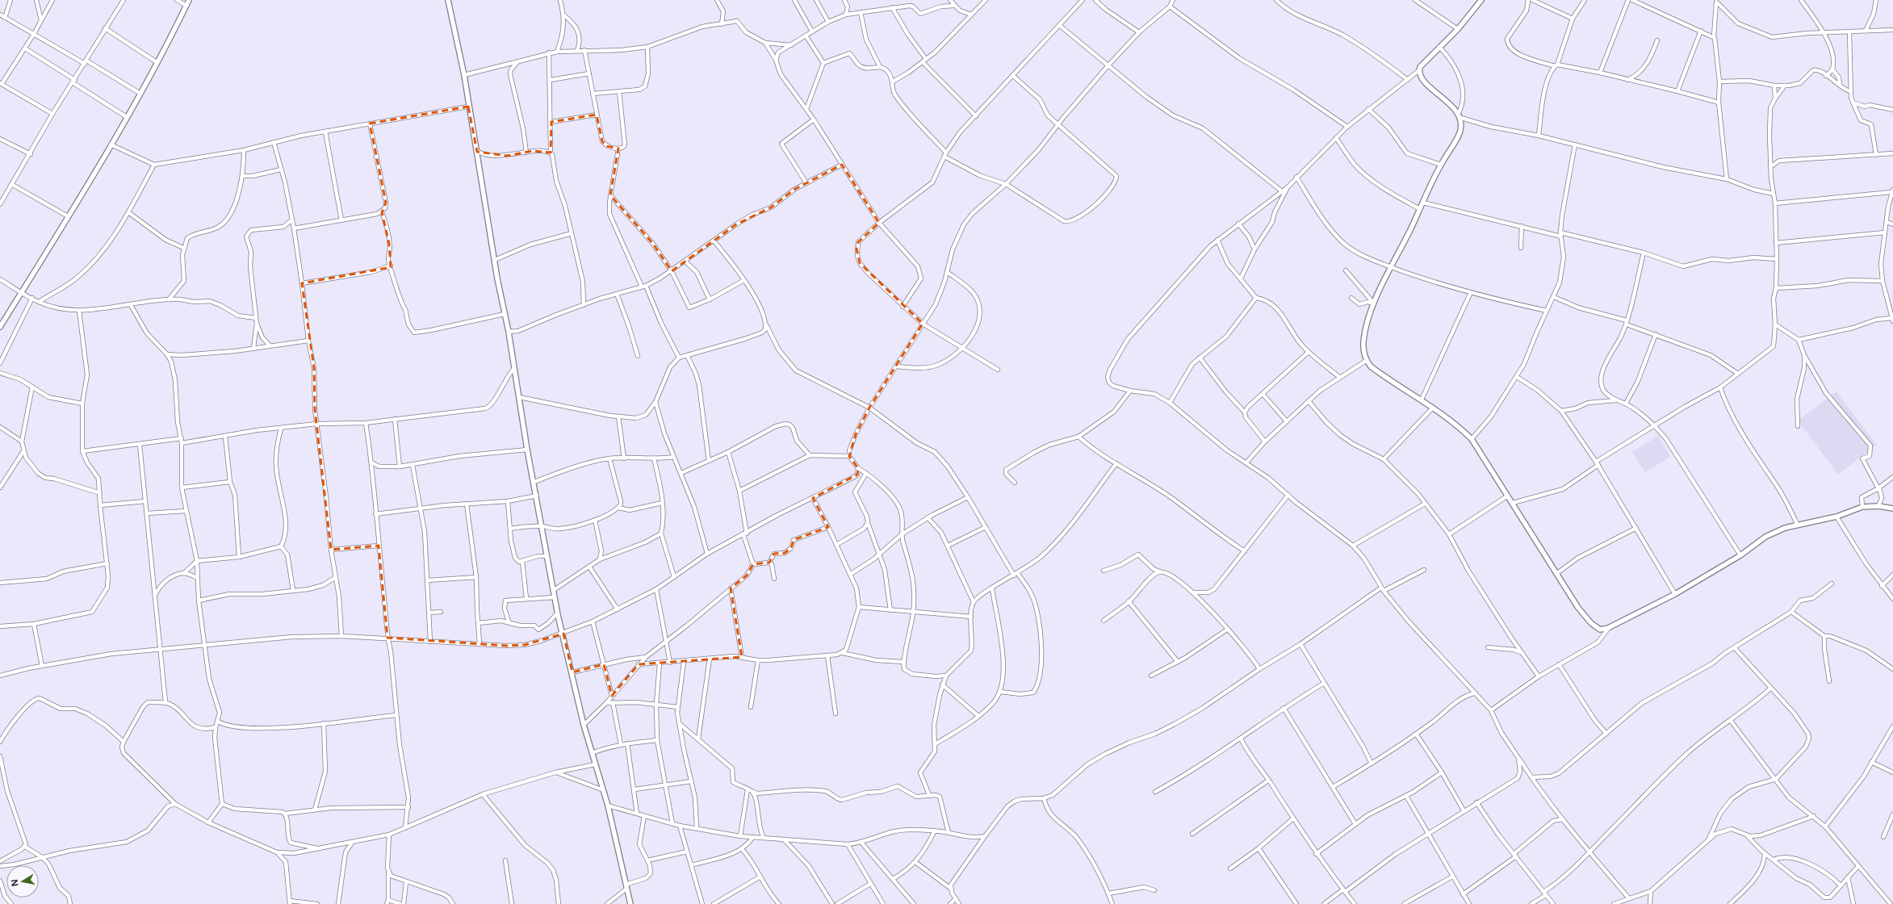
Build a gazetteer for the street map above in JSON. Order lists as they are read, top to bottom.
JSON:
{
  "north": "left"
}
